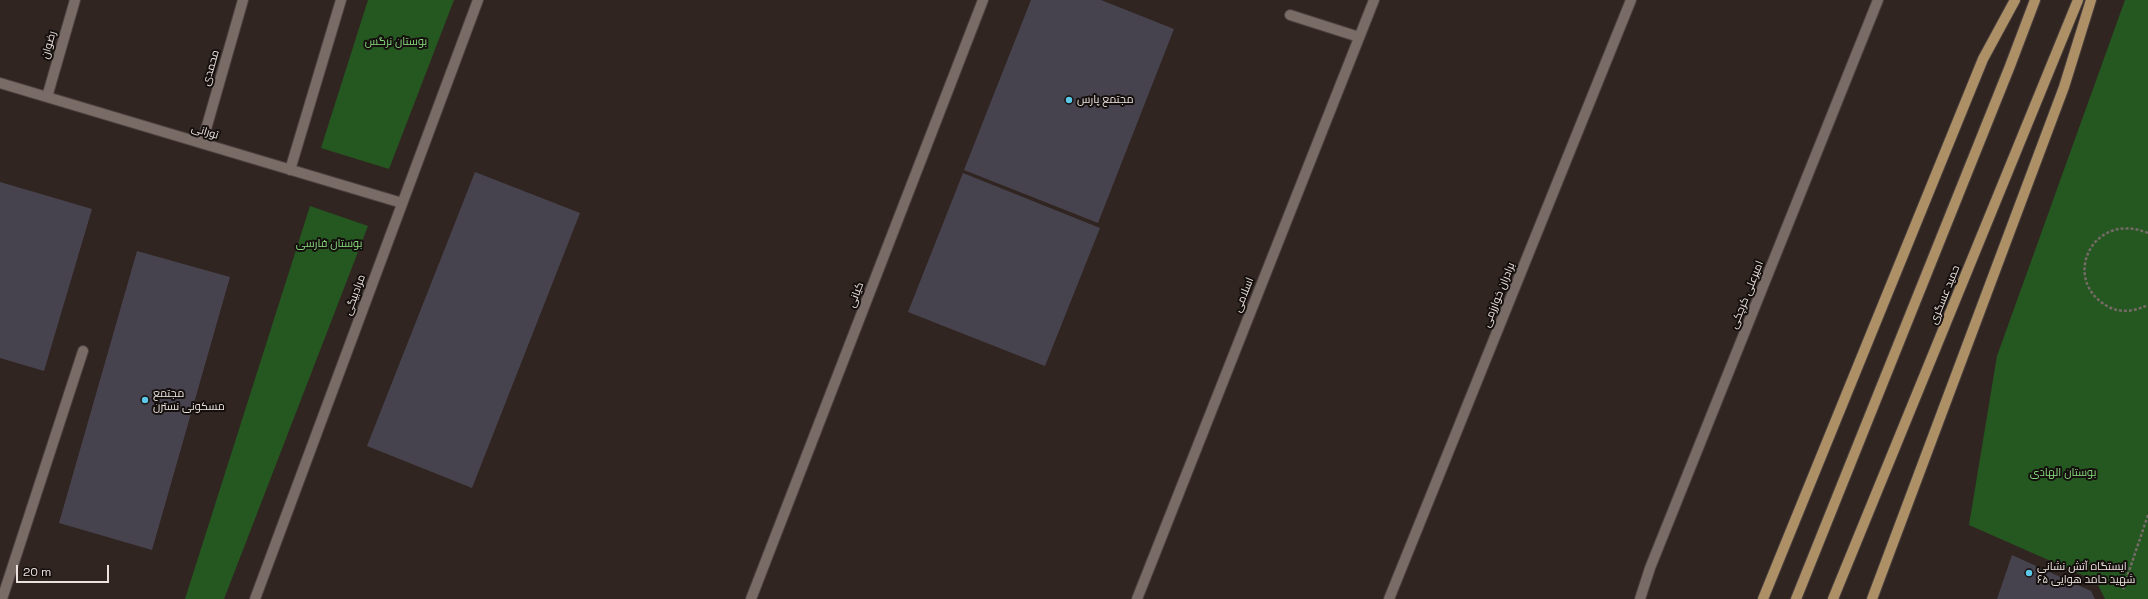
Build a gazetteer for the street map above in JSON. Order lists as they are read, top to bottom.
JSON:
{
  "streets": {
    "main road": ["حمید عسگری"],
    "street": [
      "رضوان",
      "محمدی",
      "تورانی",
      "مرادبیگی",
      "کیانی",
      "اسلامی",
      "برادران خوارزمی",
      "امیرعلی کرچکی"
    ]
  },
  "crossings": [
    ["رضوان", "تورانی"],
    ["محمدی", "تورانی"],
    ["تورانی", "مرادبیگی"]
  ],
  "parks": ["بوستان نرگس", "بوستان فارسی", "بوستان الهادی"],
  "places": ["مجتمع پارس", "مجتمع مسکونی نسترن", "ایستگاه آتش نشانی ۶۵ شهید حامد هوایی"],
  "scale_bar": "20 m"
}
